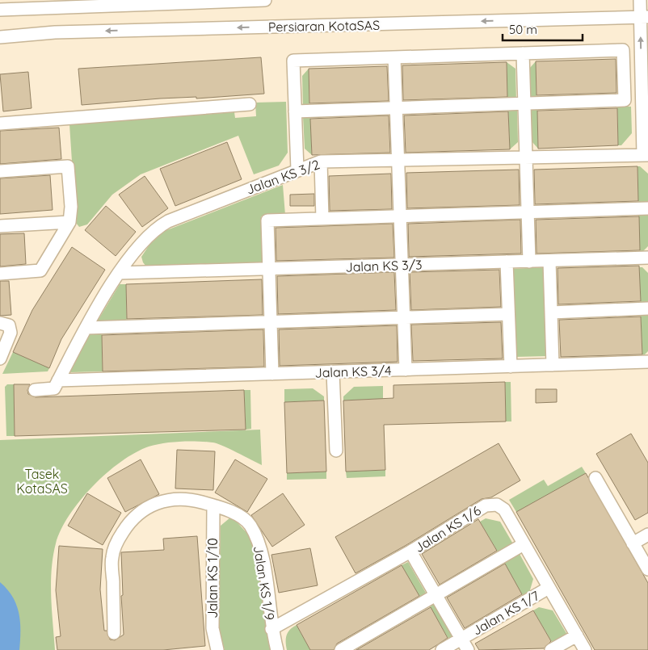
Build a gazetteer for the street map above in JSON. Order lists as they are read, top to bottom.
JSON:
{
  "streets": {
    "street": [
      "Persiaran KotaSAS",
      "Jalan KS 3/2",
      "Jalan KS 3/3",
      "Jalan KS 3/4",
      "Jalan KS 1/6",
      "Jalan KS 1/10",
      "Jalan KS 1/9",
      "Jalan KS 1/7"
    ]
  },
  "crossings": [
    ["Jalan KS 3/2", "Jalan KS 3/3"],
    ["Jalan KS 3/2", "Jalan KS 3/4"],
    ["Jalan KS 1/6", "Jalan KS 1/9"],
    ["Jalan KS 1/6", "Jalan KS 1/7"],
    ["Jalan KS 1/10", "Jalan KS 1/9"]
  ],
  "parks": ["Tasek KotaSAS"],
  "scale_bar": "50 m"
}
